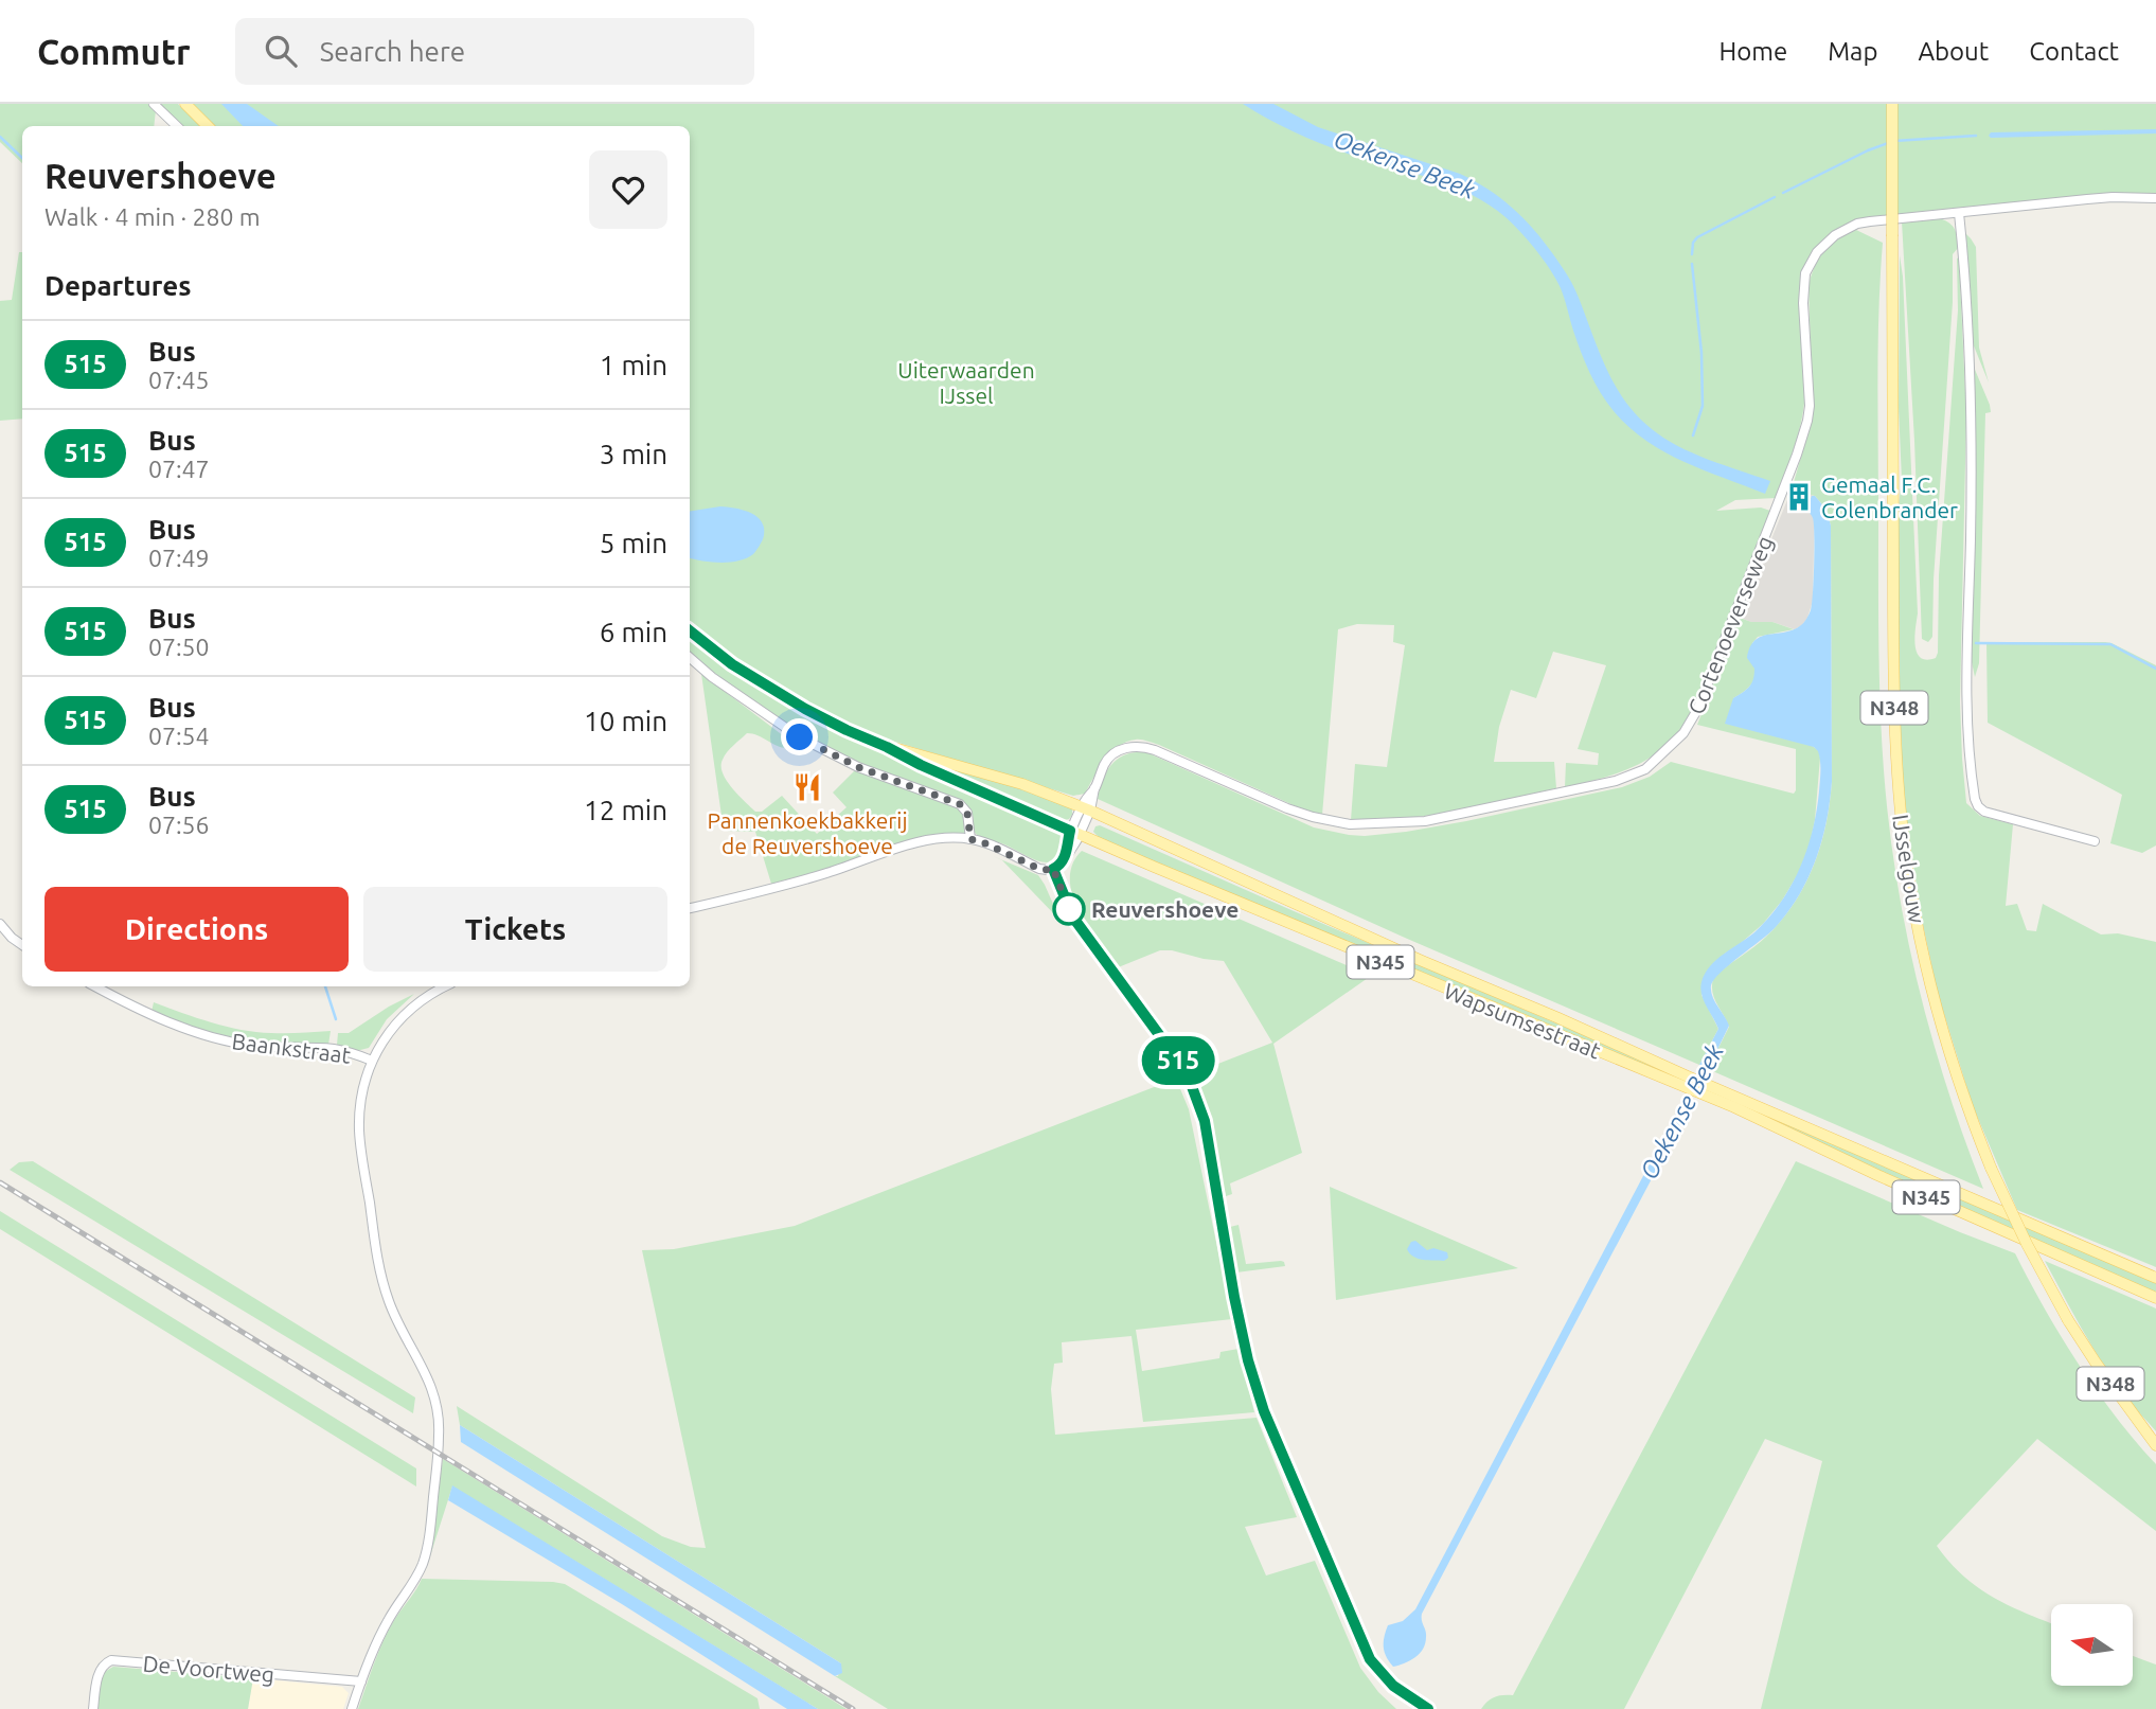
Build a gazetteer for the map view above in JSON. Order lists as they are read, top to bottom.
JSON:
{
  "streets": {
    "main road": [
      "N348",
      "IJsselgouw",
      "N345",
      "Wapsumsestraat"
    ],
    "street": ["Cortenoeverseweg", "Baankstraat", "De Voortweg"]
  },
  "crossings": [
    ["Cortenoeverseweg", "Wapsumsestraat"]
  ],
  "water": ["Oekense Beek"],
  "parks": ["Uiterwaarden IJssel"],
  "places": {
    "building": ["Gemaal F.C. Colenbrander"],
    "restaurant": ["Pannenkoekbakkerij de Reuvershoeve"],
    "other": ["Reuvershoeve"]
  },
  "lines": ["bus line 515"],
  "north": "left",
  "page": {
    "header": "Commutr",
    "search": "Search here",
    "nav": [
      "Home",
      "Map",
      "About",
      "Contact"
    ],
    "on_map": "515",
    "heading": [
      ["Reuvershoeve", "Walk · 4 min · 280 m"],
      "Departures"
    ],
    "list": [
      {
        "mark": "515",
        "name": "Bus",
        "note": "07:45",
        "value": "1 min"
      },
      {
        "mark": "515",
        "name": "Bus",
        "note": "07:47",
        "value": "3 min"
      },
      {
        "mark": "515",
        "name": "Bus",
        "note": "07:49",
        "value": "5 min"
      },
      {
        "mark": "515",
        "name": "Bus",
        "note": "07:50",
        "value": "6 min"
      },
      {
        "mark": "515",
        "name": "Bus",
        "note": "07:54",
        "value": "10 min"
      },
      {
        "mark": "515",
        "name": "Bus",
        "note": "07:56",
        "value": "12 min"
      }
    ],
    "buttons": ["Directions", "Tickets"]
  }
}
